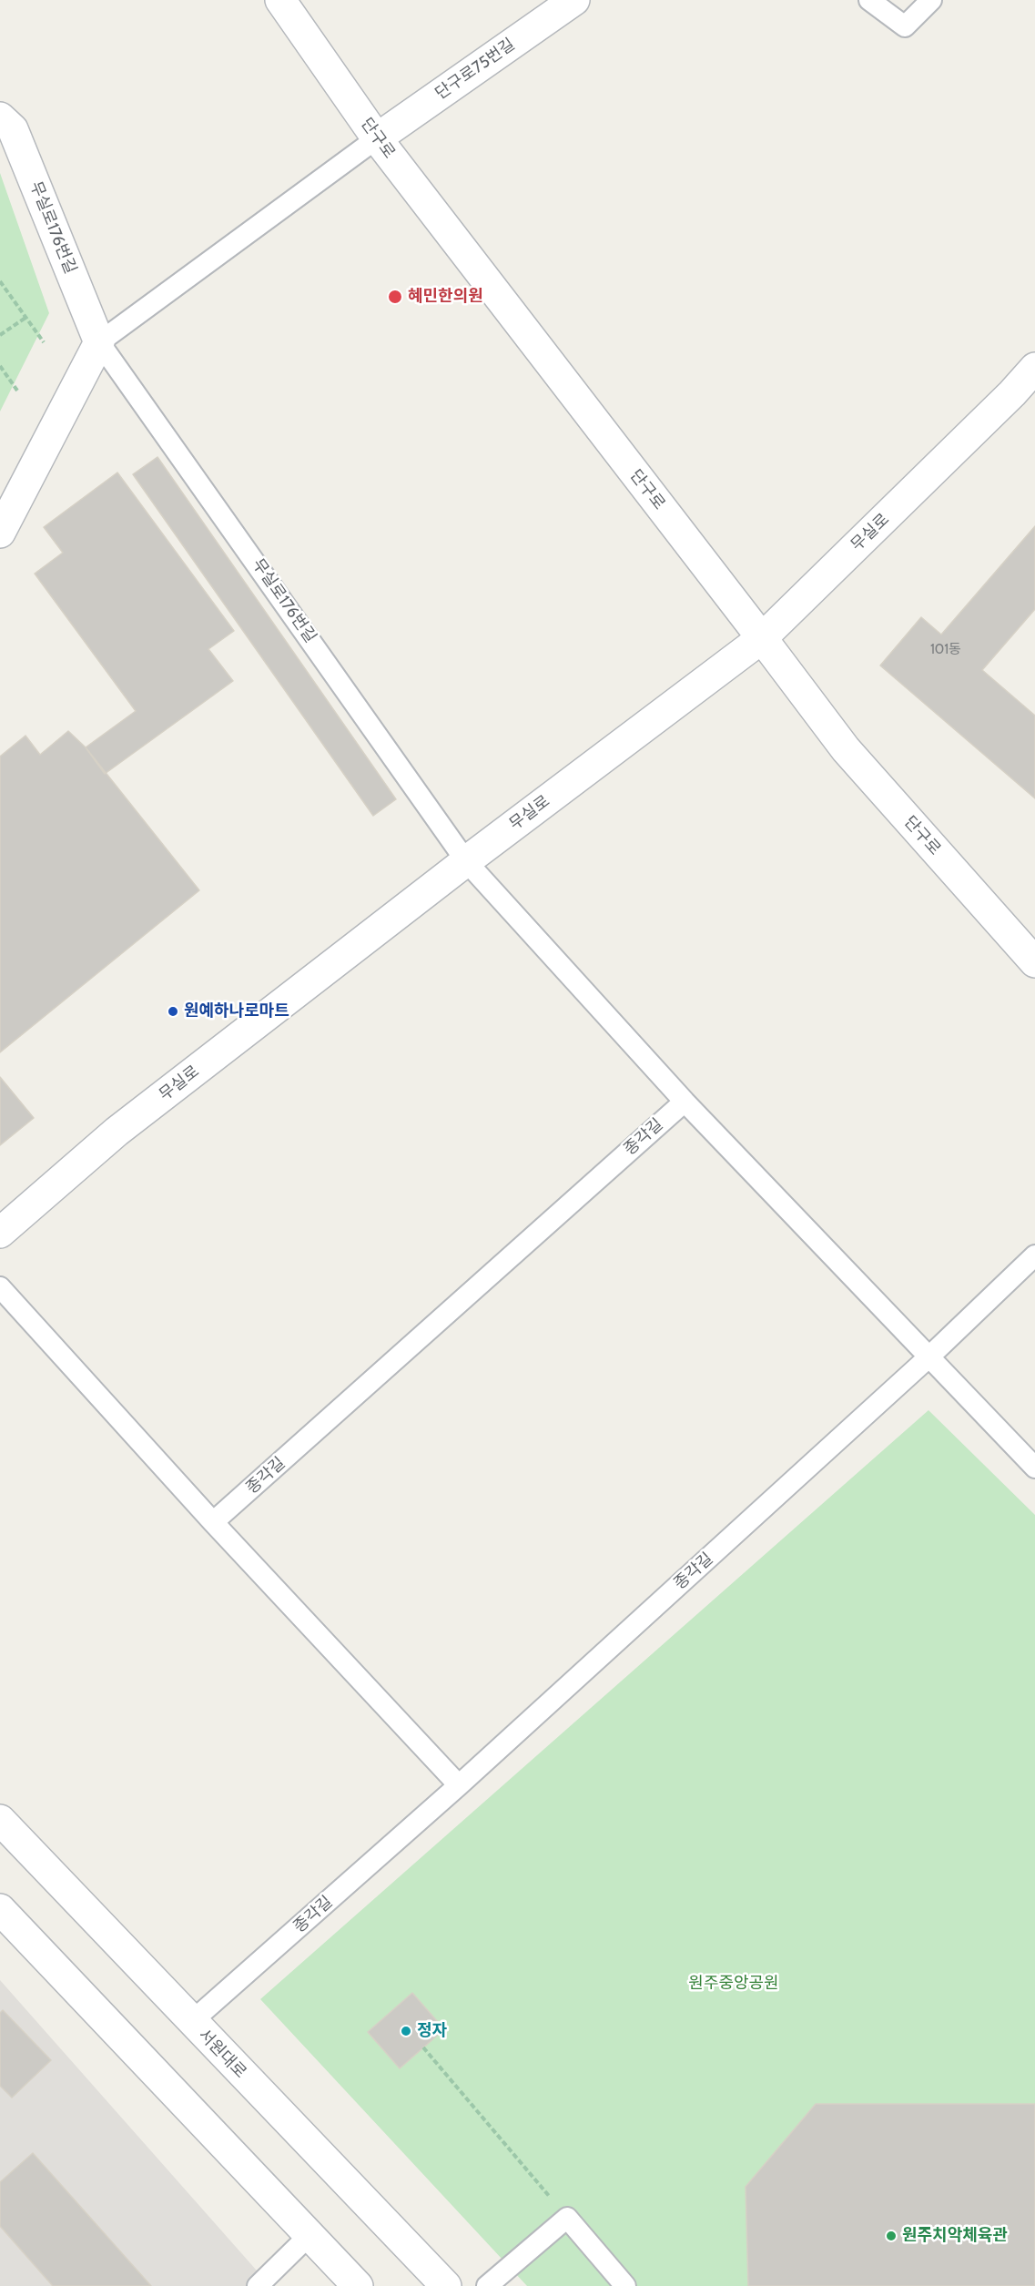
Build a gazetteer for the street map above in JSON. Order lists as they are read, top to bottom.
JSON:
{
  "streets": {
    "street": [
      "단구로75번길",
      "단구로",
      "무실로176번길",
      "무실로",
      "서원대로"
    ],
    "lane": ["종각길"]
  },
  "crossings": [
    ["단구로75번길", "단구로"],
    ["단구로", "무실로"],
    ["무실로176번길", "무실로"],
    ["종각길", "서원대로"]
  ],
  "parks": ["원주중앙공원"],
  "places": [
    "혜민한의원",
    "원예하나로마트",
    "정자",
    "원주치악체육관"
  ],
  "house_numbers": ["101동"]
}
